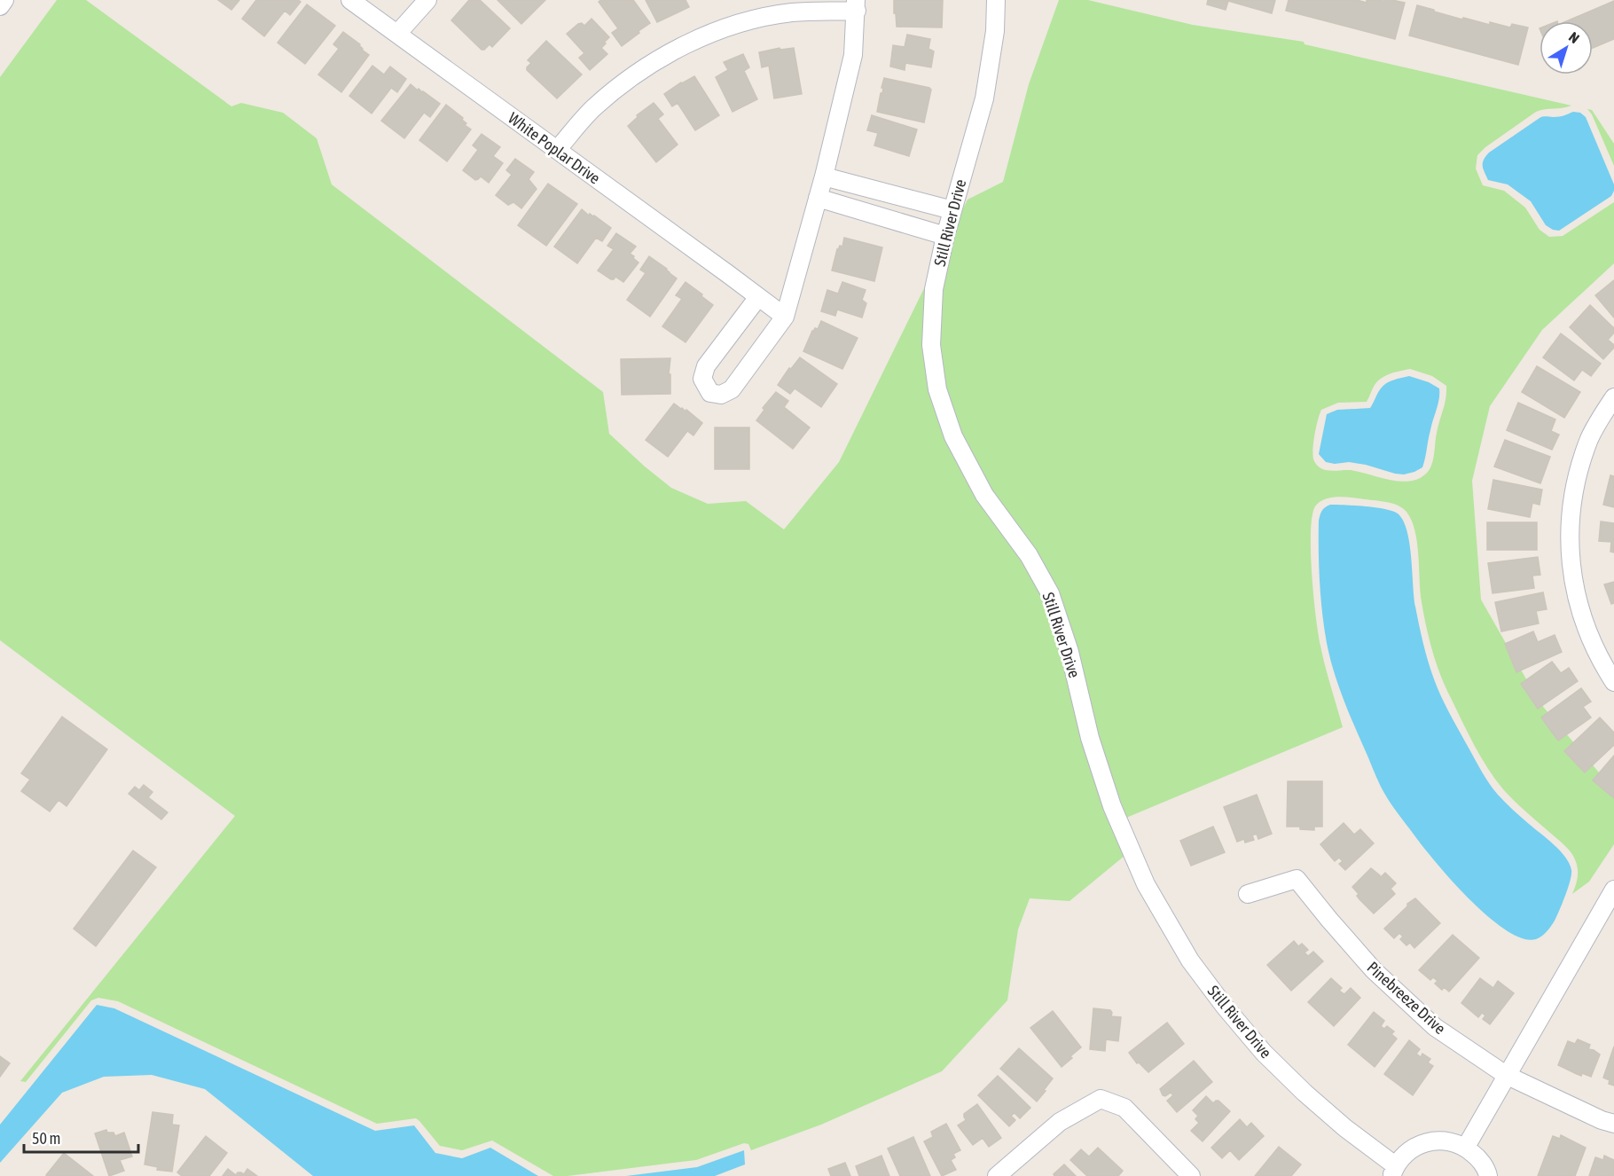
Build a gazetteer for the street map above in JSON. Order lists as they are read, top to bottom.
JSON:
{
  "streets": {
    "street": ["White Poplar Drive", "Still River Drive", "Pinebreeze Drive"]
  },
  "scale_bar": "50 m",
  "north": "top right"
}
